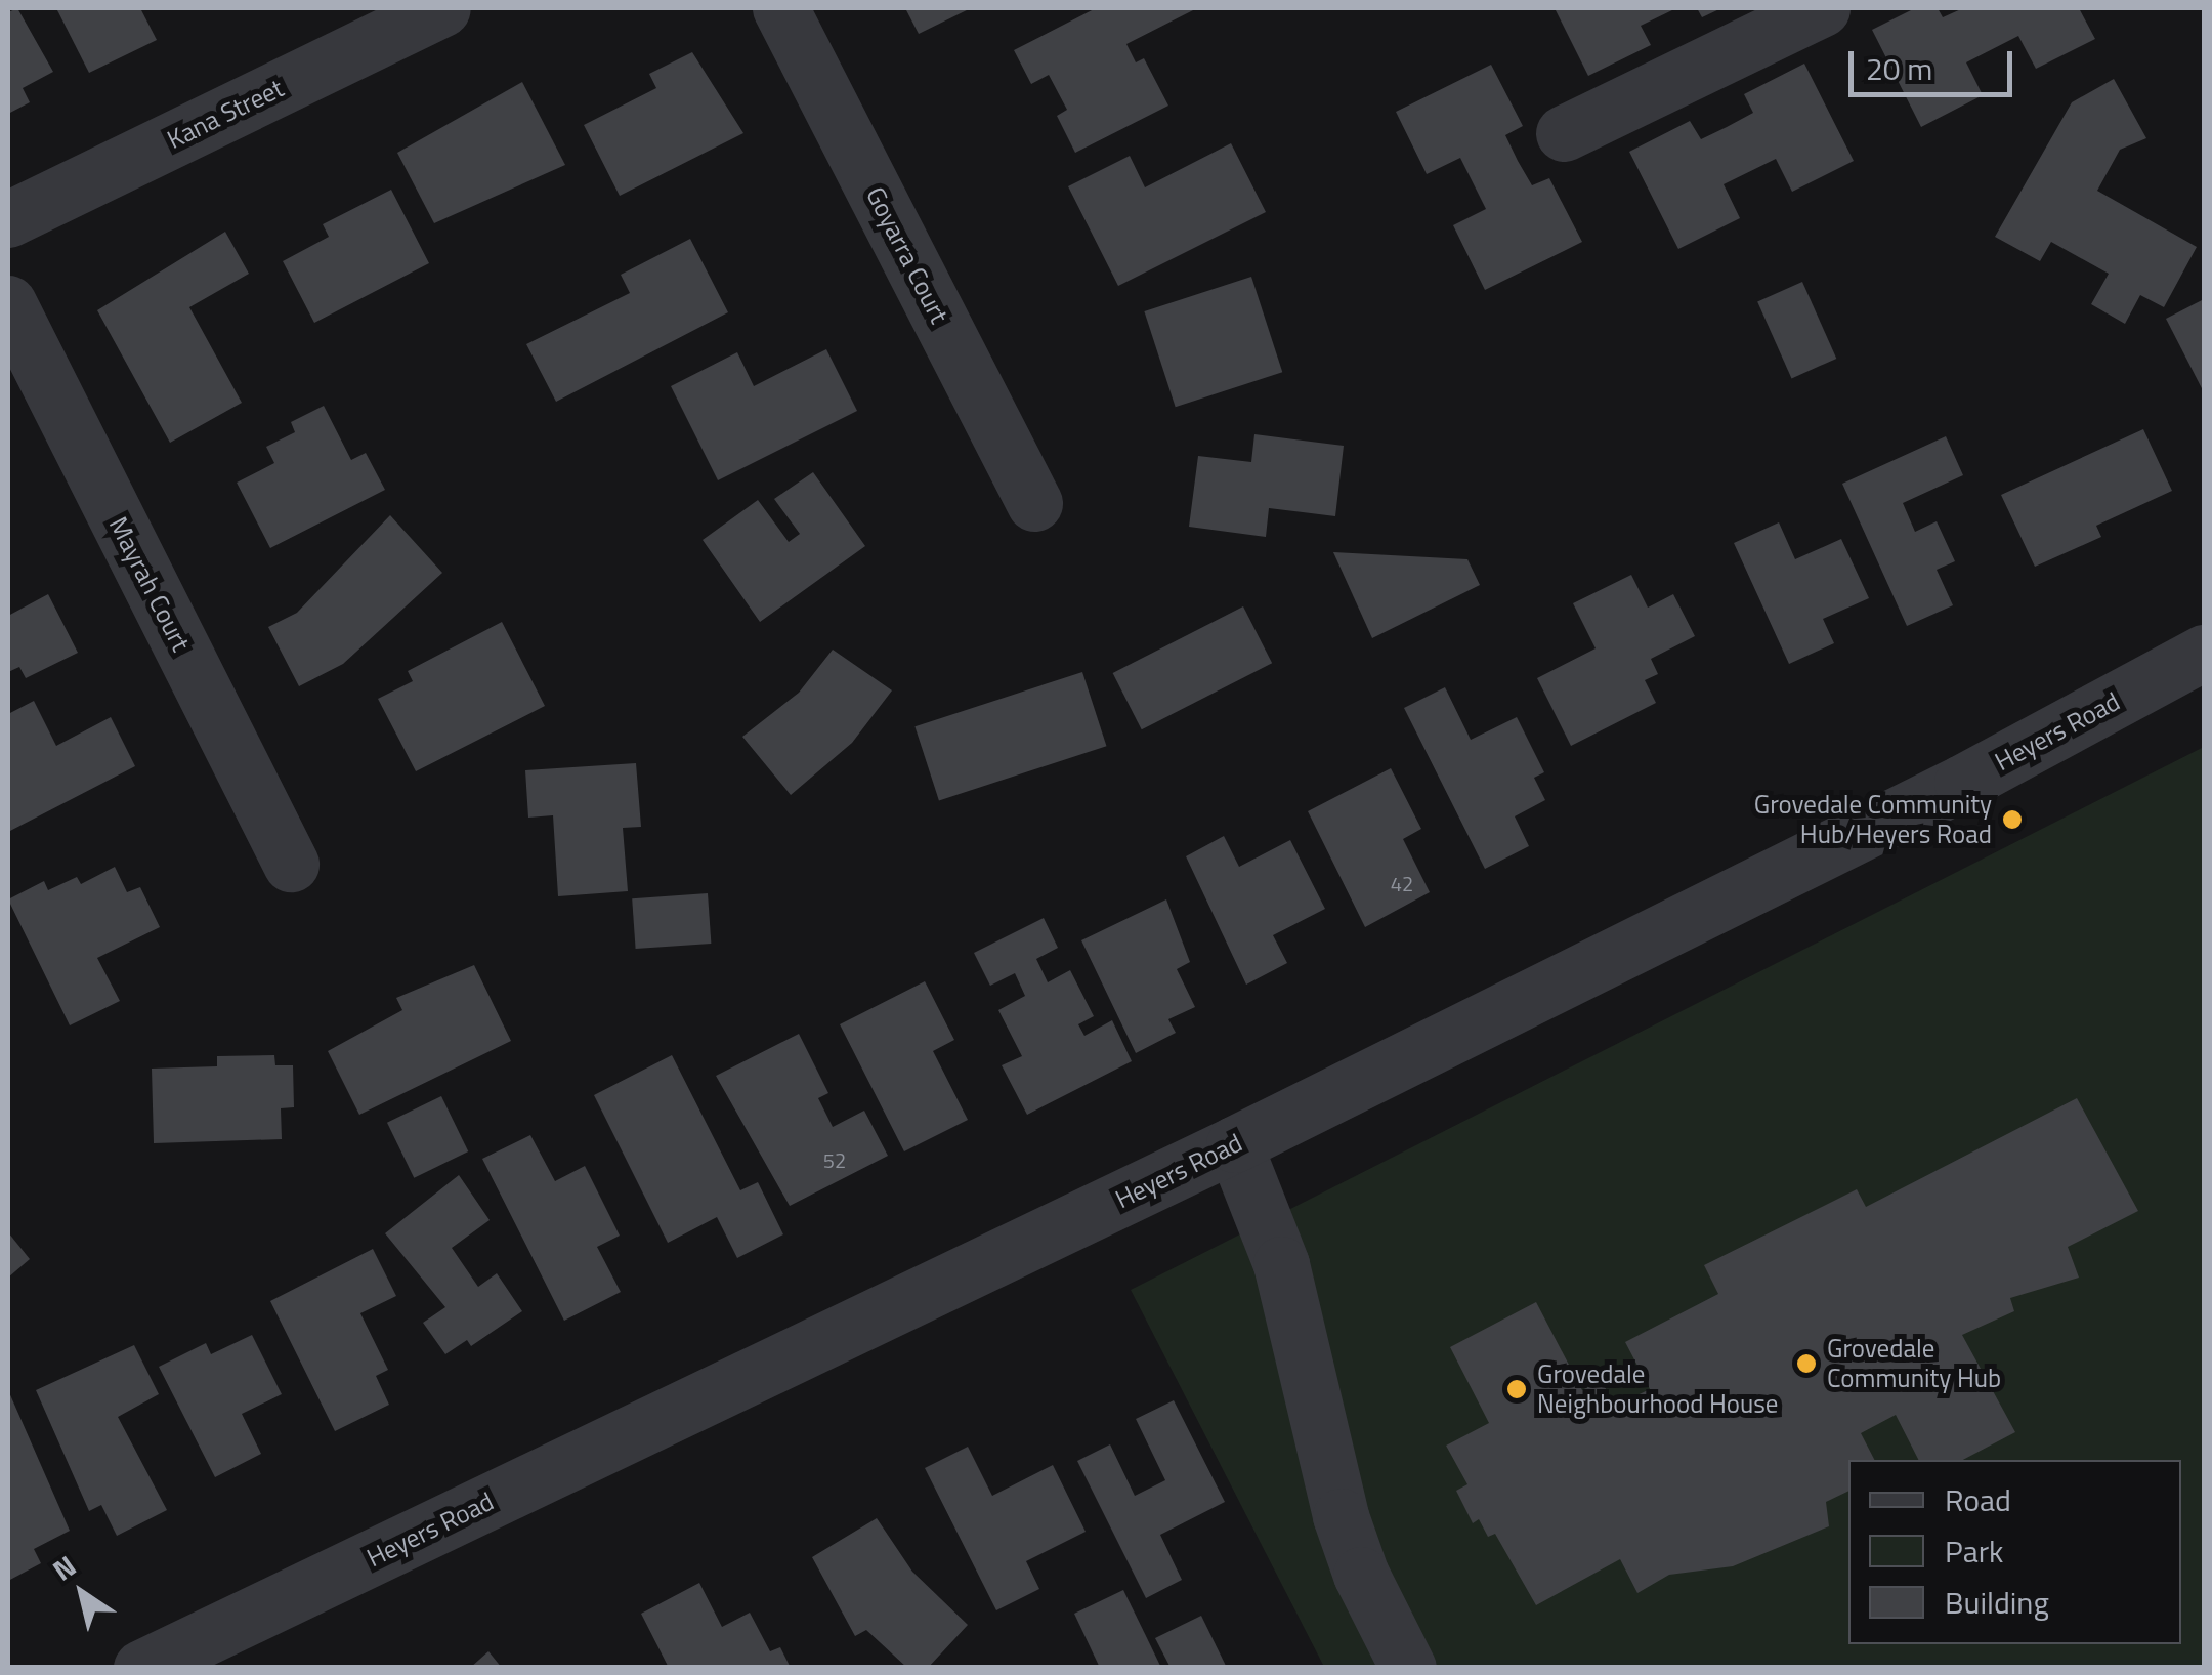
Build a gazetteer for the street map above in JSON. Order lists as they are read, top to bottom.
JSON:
{
  "streets": {
    "street": [
      "Kana Street",
      "Goyarra Court",
      "Mayrah Court",
      "Heyers Road"
    ]
  },
  "places": ["Grovedale Community Hub/Heyers Road", "Grovedale Community Hub", "Grovedale Neighbourhood House"],
  "house_numbers": ["42", "52"],
  "legend": ["Road", "Park", "Building"],
  "scale_bar": "20 m",
  "north": "top left"
}
